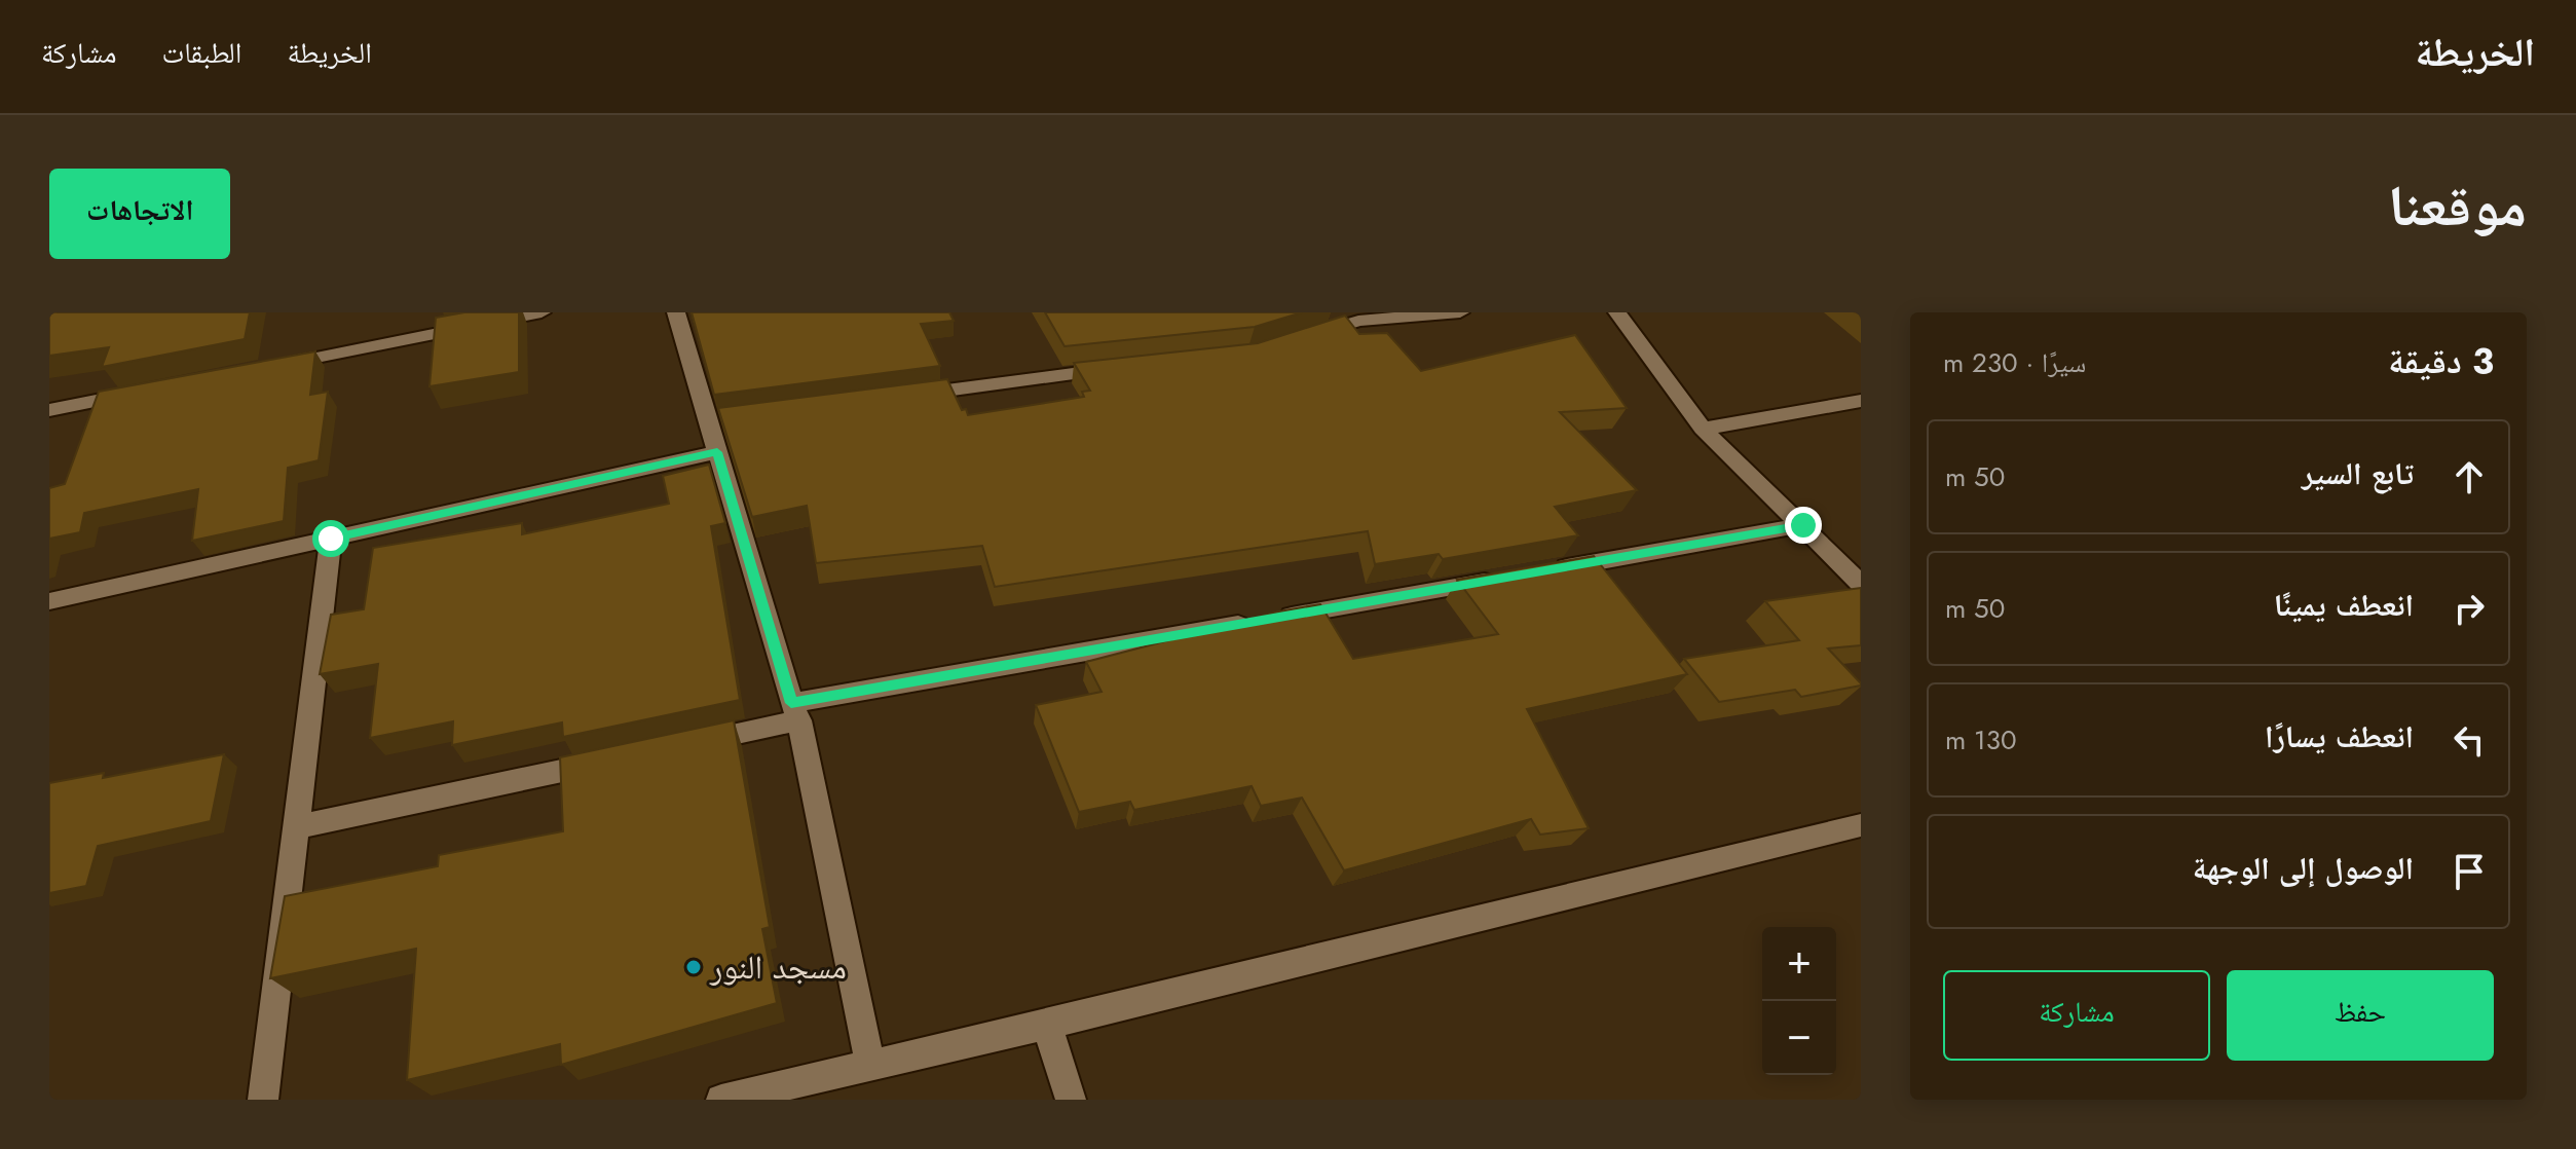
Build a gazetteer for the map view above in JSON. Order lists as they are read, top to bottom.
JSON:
{
  "places": ["مسجد النور"],
  "page": {
    "header": "الخريطة",
    "nav": ["الخريطة", "الطبقات", "مشاركة"],
    "title": "موقعنا",
    "buttons": [
      "الاتجاهات",
      ["حفظ", "مشاركة"]
    ],
    "heading": ["3 دقيقة", "سيرًا · 230 m"],
    "list": [
      ["تابع السير", "50 m"],
      ["انعطف يمينًا", "50 m"],
      ["انعطف يسارًا", "130 m"],
      "الوصول إلى الوجهة"
    ],
    "map_buttons": ["+", "−"]
  }
}
